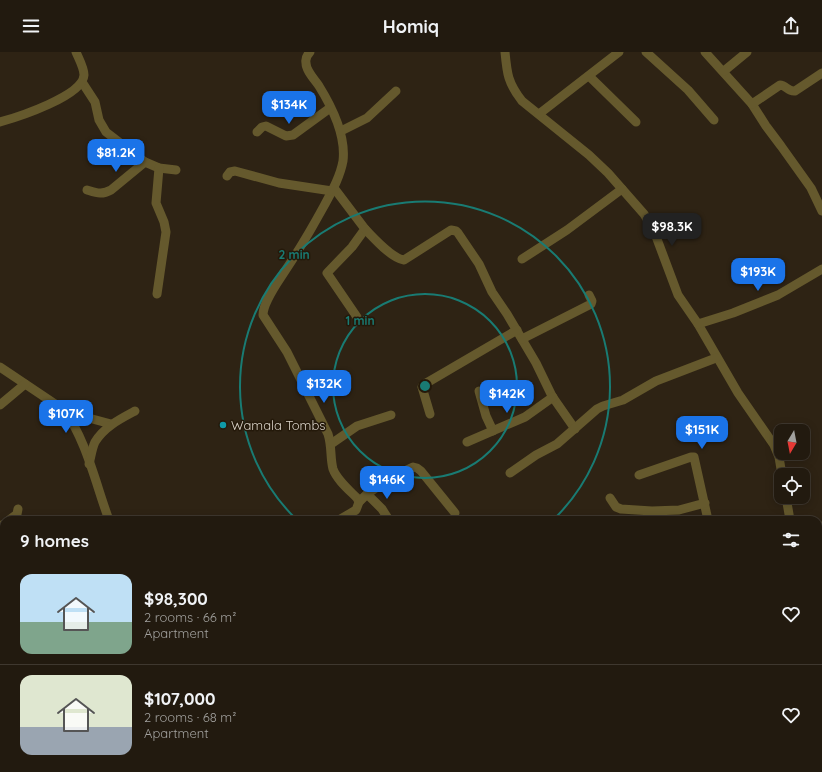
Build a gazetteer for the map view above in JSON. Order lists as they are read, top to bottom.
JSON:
{
  "places": ["Wamala Tombs"],
  "north": "bottom",
  "page": {
    "header": "Homiq",
    "price": [
      "$134K",
      "$81.2K",
      "$98.3K",
      "$193K",
      "$132K",
      "$142K",
      "$107K",
      "$151K",
      "$146K"
    ],
    "heading": "9 homes",
    "list": [
      {
        "name": "$98,300",
        "note": "2 rooms · 66 m² · Apartment"
      },
      {
        "name": "$107,000",
        "note": "2 rooms · 68 m² · Apartment"
      }
    ]
  },
  "rings": ["2 min", "1 min"]
}
